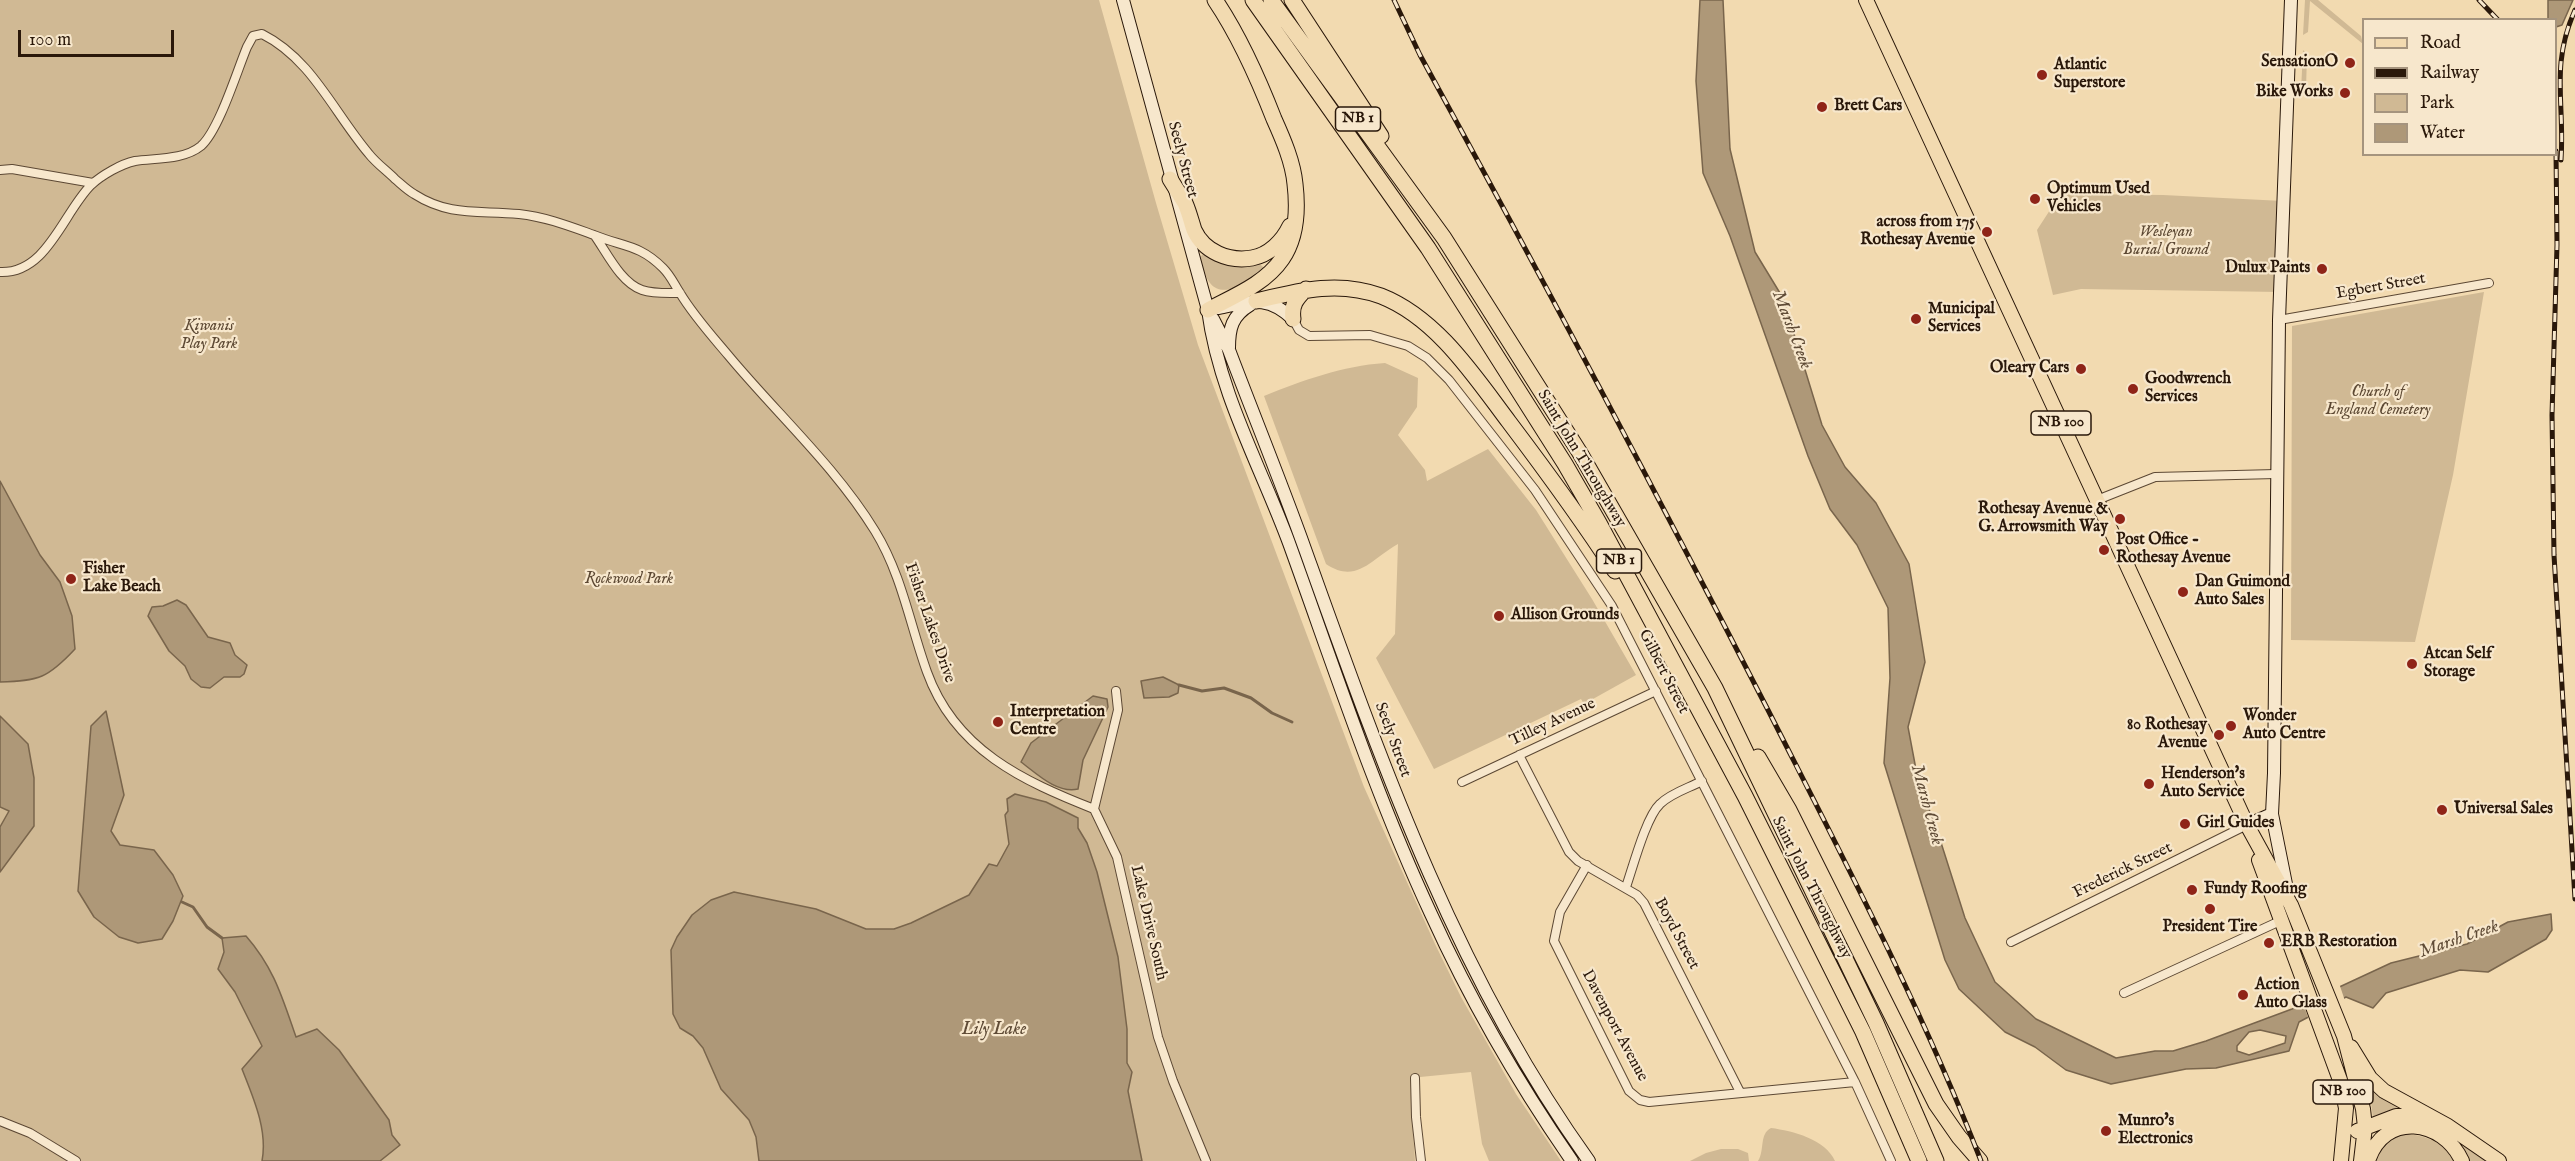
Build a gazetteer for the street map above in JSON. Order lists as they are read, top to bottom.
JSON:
{
  "streets": {
    "highway": ["NB 1", "Saint John Throughway"],
    "main road": ["Seely Street", "NB 100"],
    "street": [
      "Egbert Street",
      "Fisher Lakes Drive",
      "Gilbert Street",
      "Tilley Avenue",
      "Frederick Street",
      "Lake Drive South",
      "Boyd Street",
      "Davenport Avenue"
    ]
  },
  "crossings": [
    ["NB 100", "Frederick Street"],
    ["Fisher Lakes Drive", "Lake Drive South"],
    ["Gilbert Street", "Tilley Avenue"],
    ["Gilbert Street", "Davenport Avenue"],
    ["Tilley Avenue", "Boyd Street"],
    ["Boyd Street", "Davenport Avenue"]
  ],
  "water": ["Marsh Creek", "Lily Lake"],
  "parks": [
    "Wesleyan Burial Ground",
    "Kiwanis Play Park",
    "Church of England Cemetery",
    "Rockwood Park"
  ],
  "places": [
    "SensationO",
    "Atlantic Superstore",
    "Bike Works",
    "Brett Cars",
    "Optimum Used Vehicles",
    "across from 175 Rothesay Avenue",
    "Dulux Paints",
    "Municipal Services",
    "Oleary Cars",
    "Goodwrench Services",
    "Rothesay Avenue & G. Arrowsmith Way",
    "Post Office - Rothesay Avenue",
    "Fisher Lake Beach",
    "Dan Guimond Auto Sales",
    "Allison Grounds",
    "Atcan Self Storage",
    "Interpretation Centre",
    "Wonder Auto Centre",
    "80 Rothesay Avenue",
    "Henderson's Auto Service",
    "Universal Sales",
    "Girl Guides",
    "Fundy Roofing",
    "President Tire",
    "ERB Restoration",
    "Action Auto Glass",
    "Munro's Electronics"
  ],
  "legend": [
    "Road",
    "Railway",
    "Park",
    "Water"
  ],
  "scale_bar": "100 m"
}
